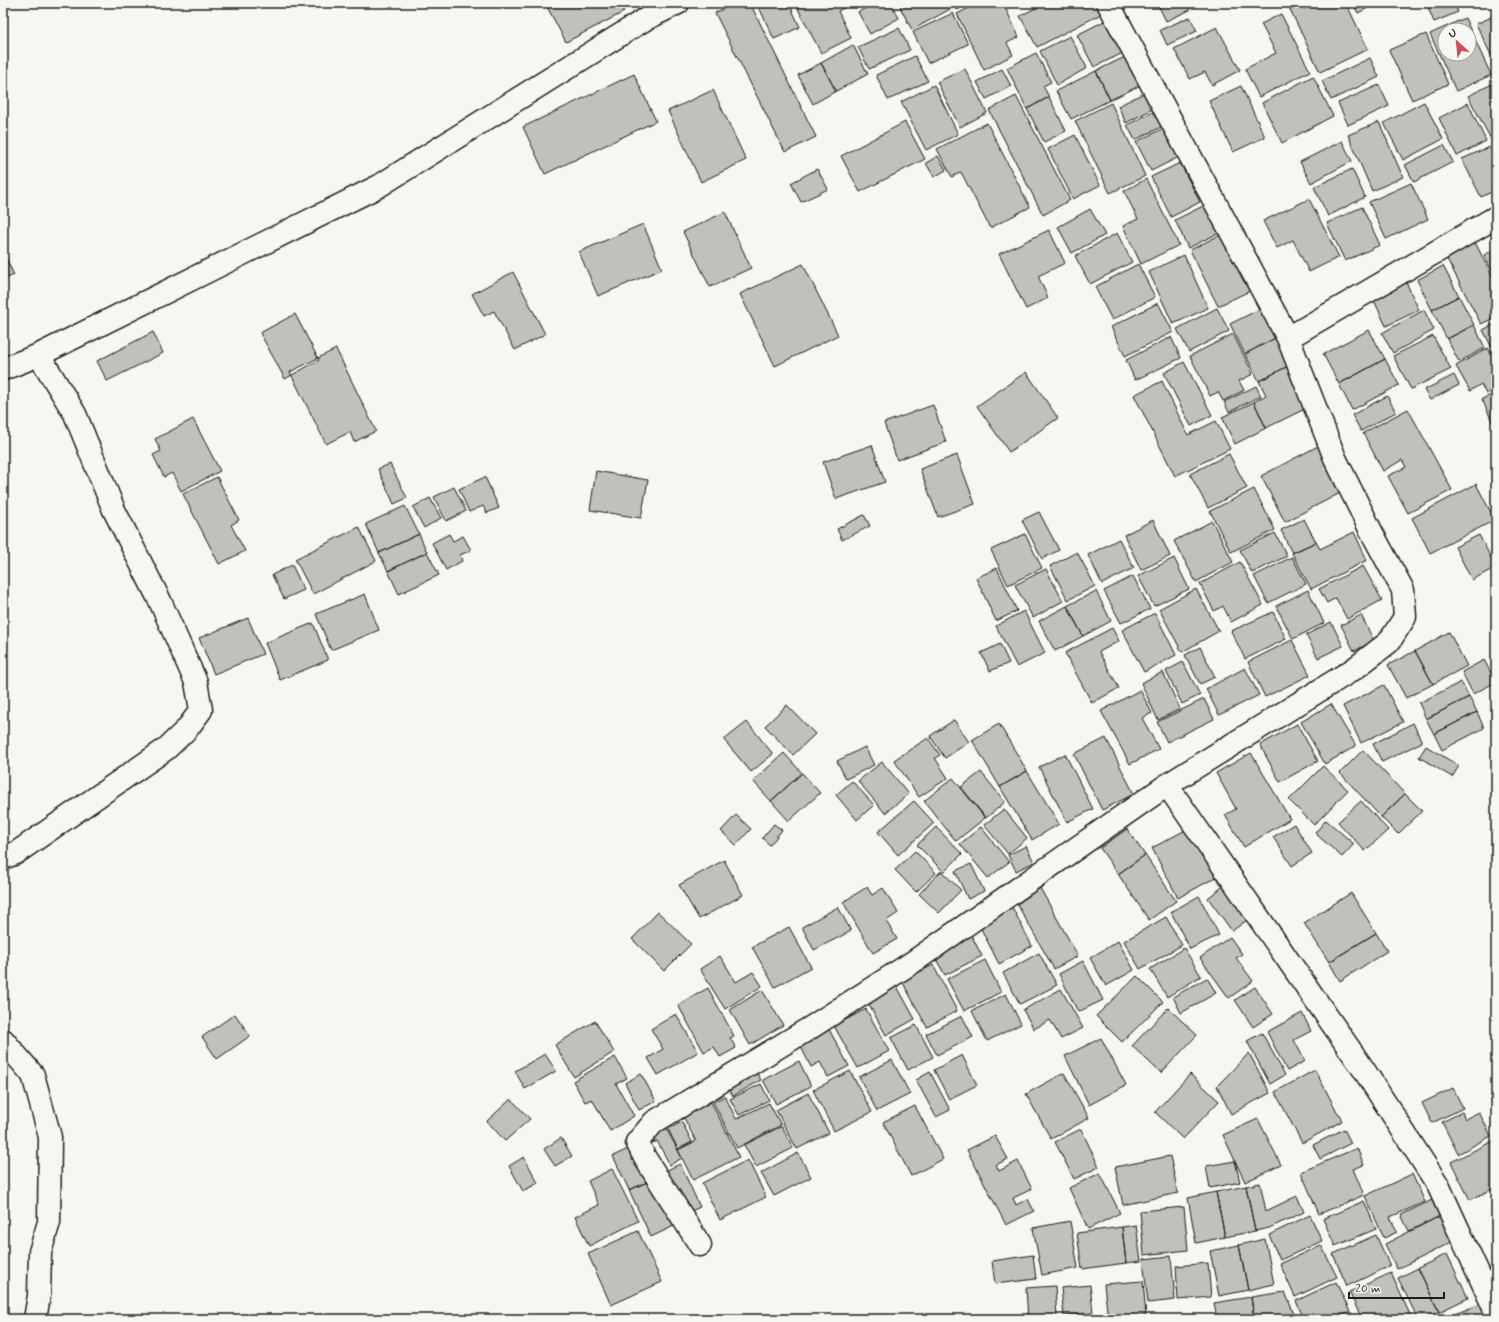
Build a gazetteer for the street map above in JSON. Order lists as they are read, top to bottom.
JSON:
{
  "scale_bar": "20 m",
  "north": "top left"
}
